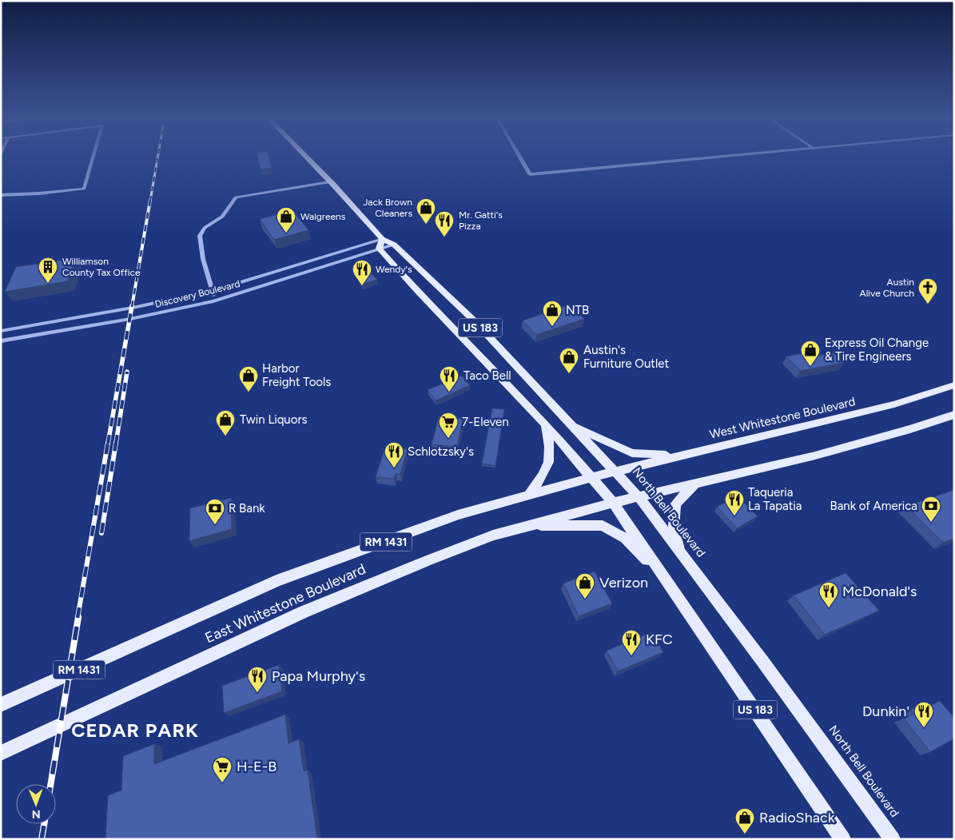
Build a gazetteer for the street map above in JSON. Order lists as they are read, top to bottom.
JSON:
{
  "streets": {
    "main road": [
      "US 183",
      "West Whitestone Boulevard",
      "North Bell Boulevard",
      "RM 1431",
      "East Whitestone Boulevard"
    ],
    "street": ["Discovery Boulevard"]
  },
  "crossings": [
    ["Discovery Boulevard", "US 183"],
    ["Discovery Boulevard", "North Bell Boulevard"],
    ["US 183", "East Whitestone Boulevard"],
    ["West Whitestone Boulevard", "North Bell Boulevard"],
    ["West Whitestone Boulevard", "East Whitestone Boulevard"],
    ["North Bell Boulevard", "RM 1431"],
    ["North Bell Boulevard", "East Whitestone Boulevard"],
    ["RM 1431", "East Whitestone Boulevard"]
  ],
  "districts": ["CEDAR PARK"],
  "places": {
    "shop": [
      "Jack Brown Cleaners",
      "Walgreens",
      "NTB",
      "Express Oil Change & Tire Engineers",
      "Austin's Furniture Outlet",
      "Harbor Freight Tools",
      "Twin Liquors",
      "Verizon",
      "RadioShack"
    ],
    "restaurant": [
      "Mr. Gatti's Pizza",
      "Wendy's",
      "Taco Bell",
      "Schlotzsky's",
      "Taqueria La Tapatia",
      "McDonald's",
      "KFC",
      "Papa Murphy's",
      "Dunkin'"
    ],
    "building": ["Williamson County Tax Office"],
    "church": ["Austin Alive Church"],
    "supermarket": ["7-Eleven", "H-E-B"],
    "bank": ["Bank of America", "R Bank"]
  },
  "north": "bottom"
}
